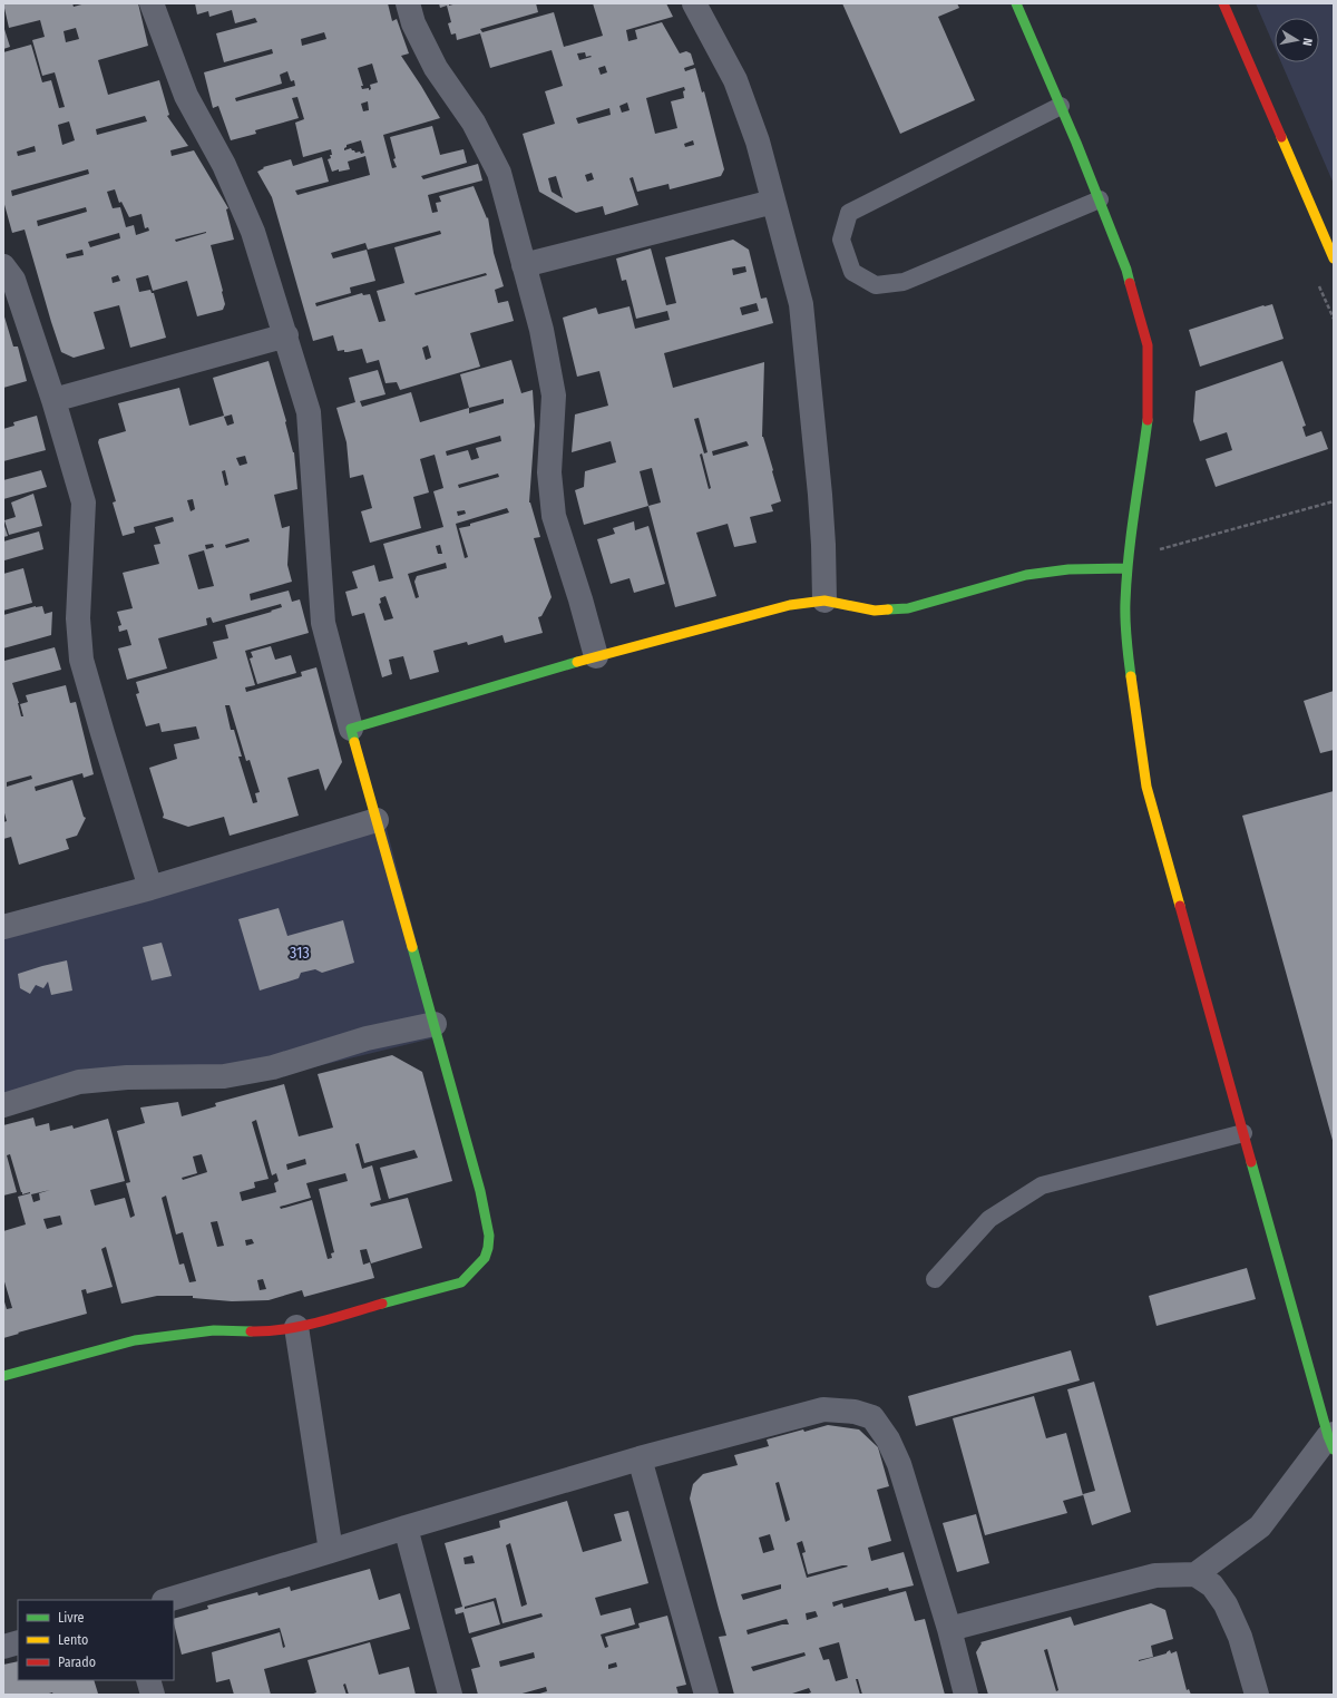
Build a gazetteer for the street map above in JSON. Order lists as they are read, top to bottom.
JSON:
{
  "parks": ["313"],
  "legend": ["Livre", "Lento", "Parado"],
  "north": "right"
}
